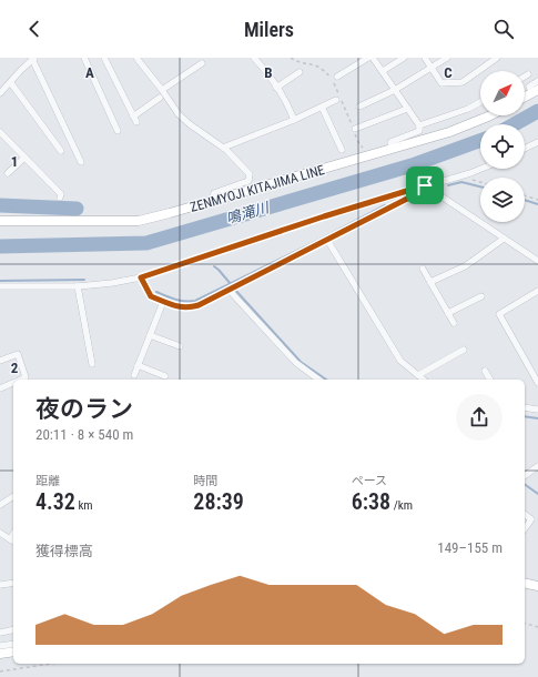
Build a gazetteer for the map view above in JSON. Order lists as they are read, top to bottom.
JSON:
{
  "streets": {
    "main road": ["ZENMYOJI KITAJIMA LINE"]
  },
  "water": ["鳴滝川"],
  "north": "top right",
  "page": {
    "header": "Milers",
    "heading": ["夜のラン", "20:11 · 8 × 540 m"],
    "stats": [
      ["距離", "4.32 km"],
      ["時間", "28:39"],
      ["ペース", "6:38 /km"]
    ],
    "chart": ["獲得標高", "149–155 m"]
  },
  "grid": {
    "columns": ["A", "B", "C"],
    "rows": ["1", "2"]
  }
}
